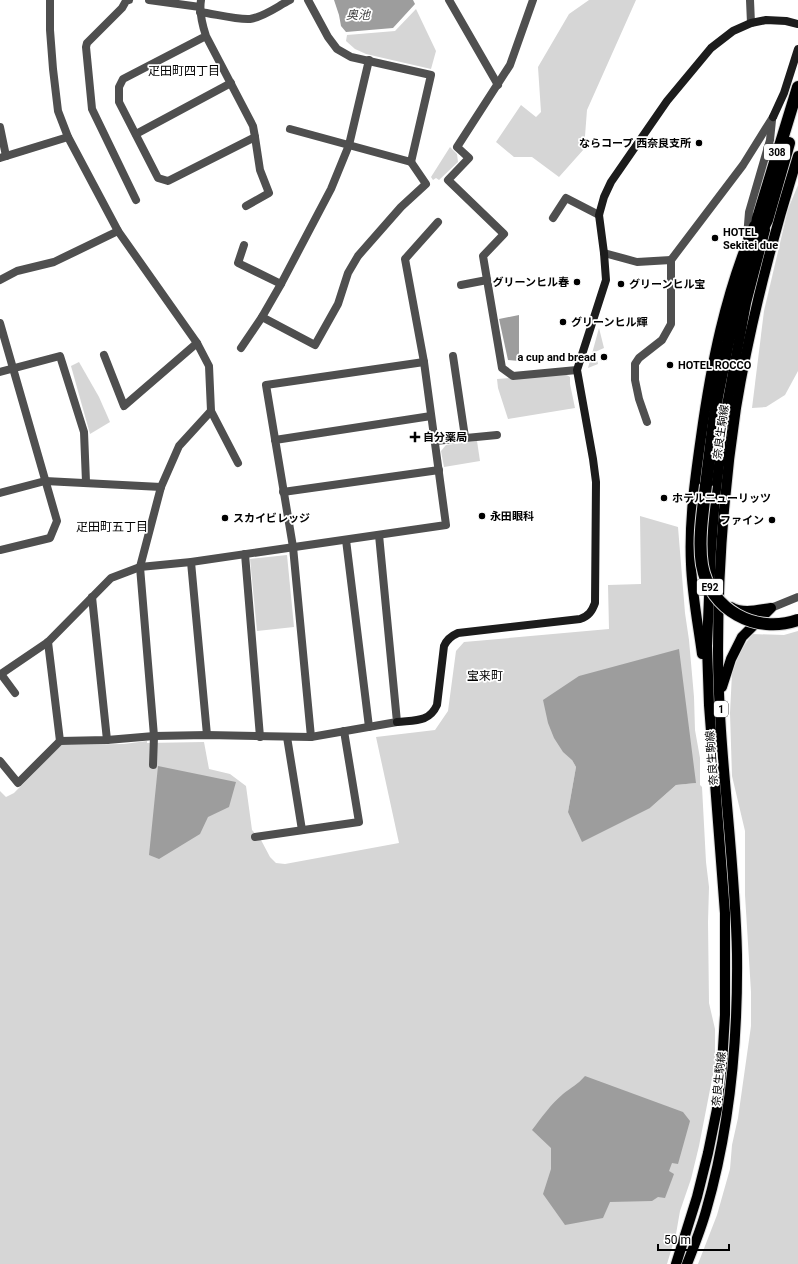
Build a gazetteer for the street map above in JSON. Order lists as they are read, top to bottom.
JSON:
{
  "streets": {
    "highway": ["308", "E92"],
    "main road": ["奈良生駒線", "1"]
  },
  "crossings": [
    ["308", "奈良生駒線"],
    ["308", "E92"],
    ["奈良生駒線", "E92"]
  ],
  "districts": ["疋田町四丁目", "疋田町五丁目", "宝来町"],
  "water": ["奥池"],
  "places": {
    "other": [
      "ならコープ 西奈良支所",
      "HOTEL Sekitei due",
      "グリーンヒル春",
      "グリーンヒル宝",
      "グリーンヒル輝",
      "a cup and bread",
      "HOTEL ROCCO",
      "ホテルニューリッツ",
      "永田眼科",
      "スカイビレッジ",
      "ファイン"
    ],
    "health": ["自分薬局"]
  },
  "scale_bar": "50 m"
}
